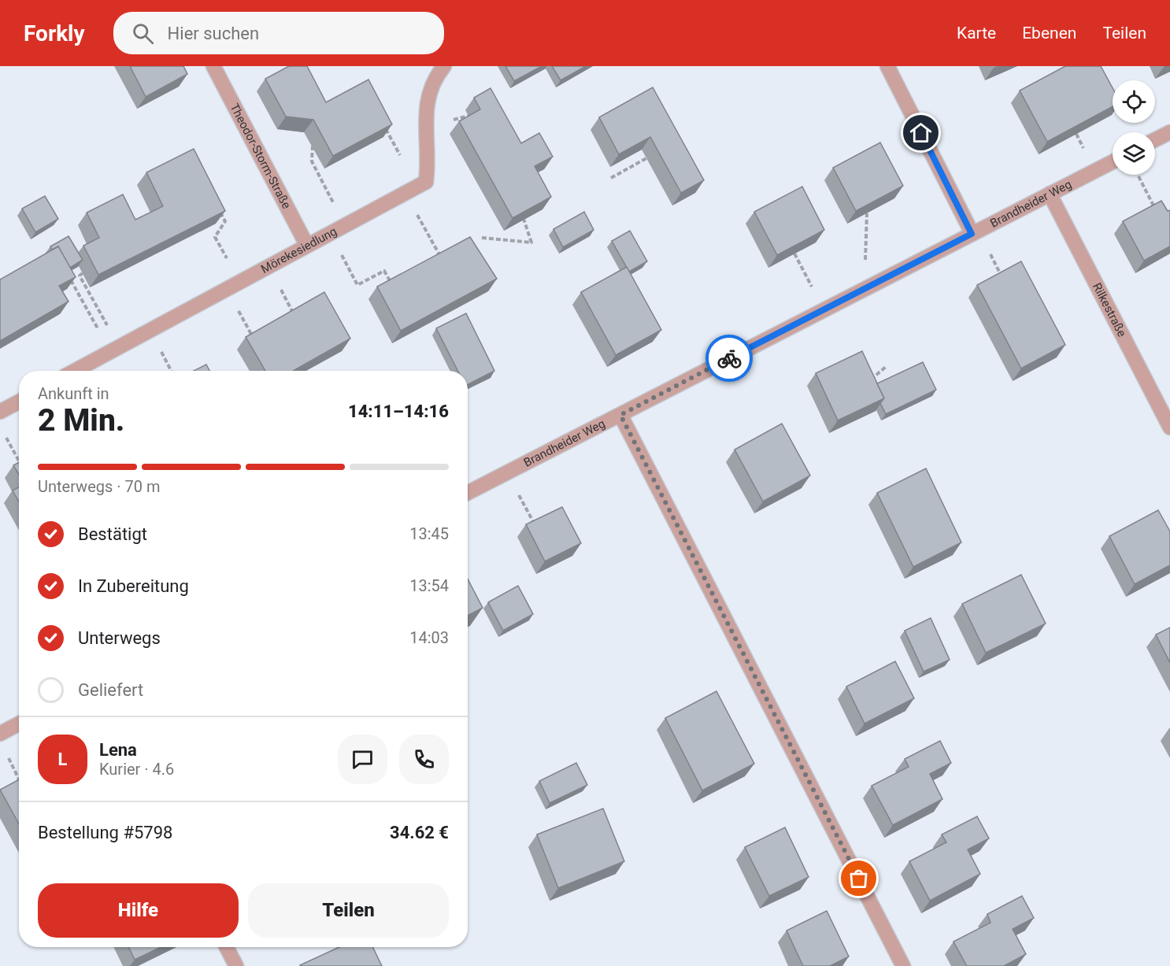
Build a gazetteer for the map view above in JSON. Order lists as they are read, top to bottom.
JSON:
{
  "streets": {
    "street": [
      "Theodor-Storm-Straße",
      "Brandheider Weg",
      "Mörekesiedlung",
      "Rilkestraße"
    ]
  },
  "crossings": [
    ["Theodor-Storm-Straße", "Mörekesiedlung"],
    ["Brandheider Weg", "Rilkestraße"]
  ],
  "page": {
    "header": "Forkly",
    "search": "Hier suchen",
    "nav": ["Karte", "Ebenen", "Teilen"],
    "heading": ["2 Min.", "Ankunft in", "14:11–14:16"],
    "panel": [
      "Lena",
      "Kurier · 4.6",
      "Bestellung #5798",
      "34.62 €"
    ],
    "bar": "Unterwegs · 70 m",
    "list": [
      ["Bestätigt", "13:45"],
      ["In Zubereitung", "13:54"],
      ["Unterwegs", "14:03"],
      "Geliefert"
    ],
    "round": "L",
    "buttons": ["Hilfe", "Teilen"]
  }
}
